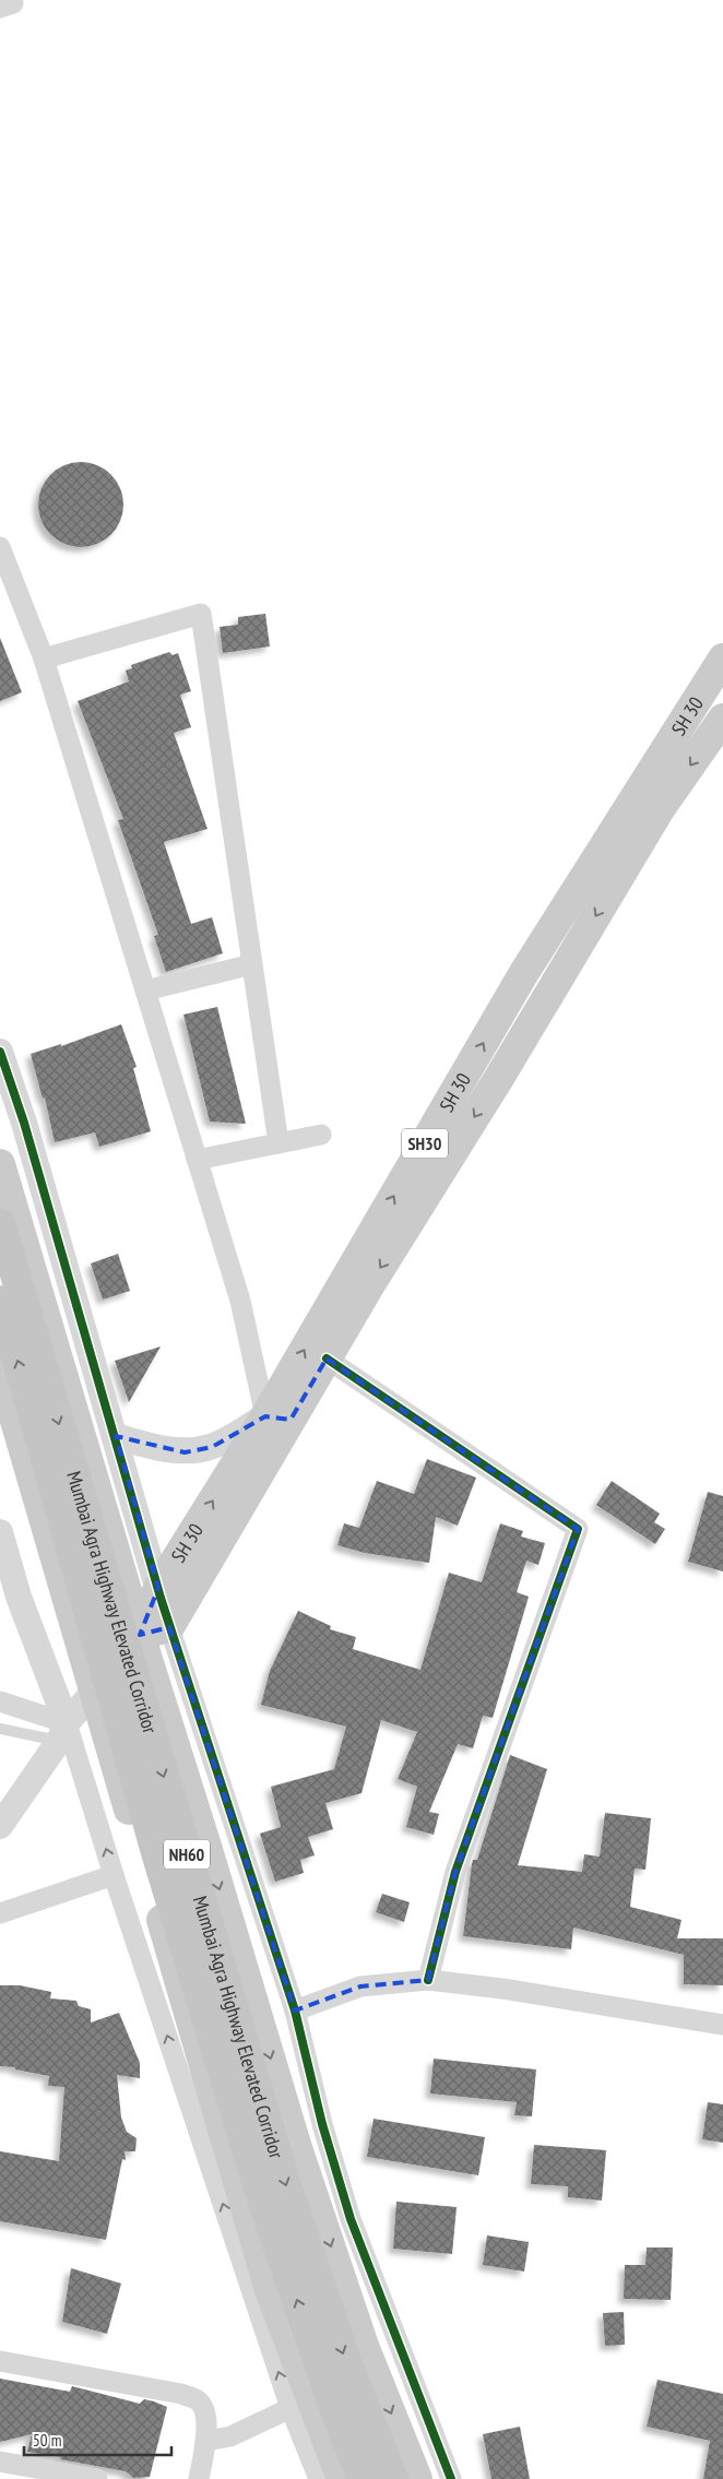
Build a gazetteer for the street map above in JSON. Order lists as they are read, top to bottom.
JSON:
{
  "streets": {
    "highway": ["Mumbai Agra Highway Elevated Corridor", "NH60"],
    "main road": ["SH 30", "SH30"]
  },
  "scale_bar": "50 m"
}
